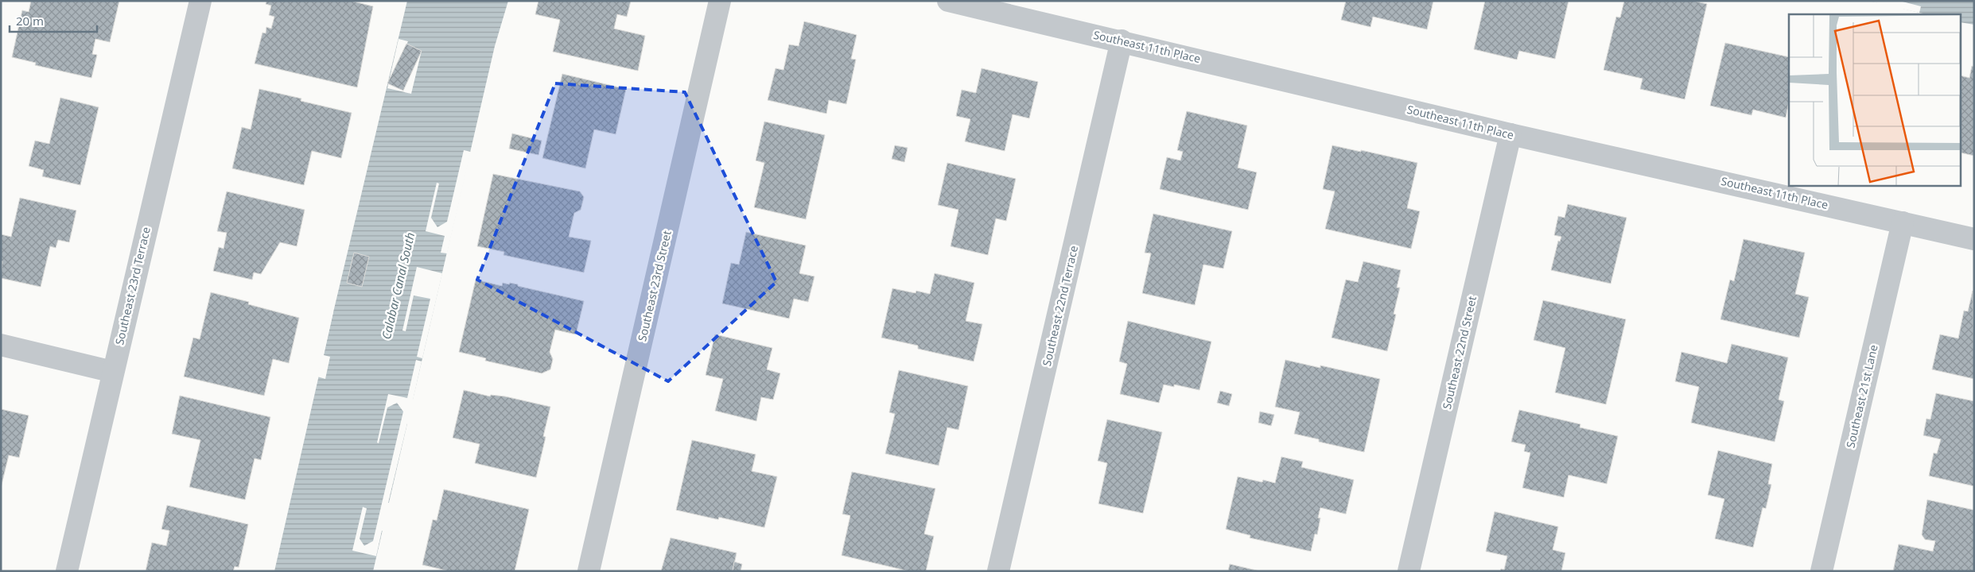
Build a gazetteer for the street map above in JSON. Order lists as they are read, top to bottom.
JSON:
{
  "streets": {
    "street": [
      "Southeast 11th Place",
      "Southeast 23rd Terrace",
      "Southeast 23rd Street",
      "Southeast 22nd Terrace",
      "Southeast 22nd Street",
      "Southeast 21st Lane"
    ]
  },
  "crossings": [
    ["Southeast 11th Place", "Southeast 22nd Terrace"],
    ["Southeast 11th Place", "Southeast 22nd Street"],
    ["Southeast 11th Place", "Southeast 21st Lane"]
  ],
  "water": ["Calabar Canal South"],
  "scale_bar": "20 m"
}
